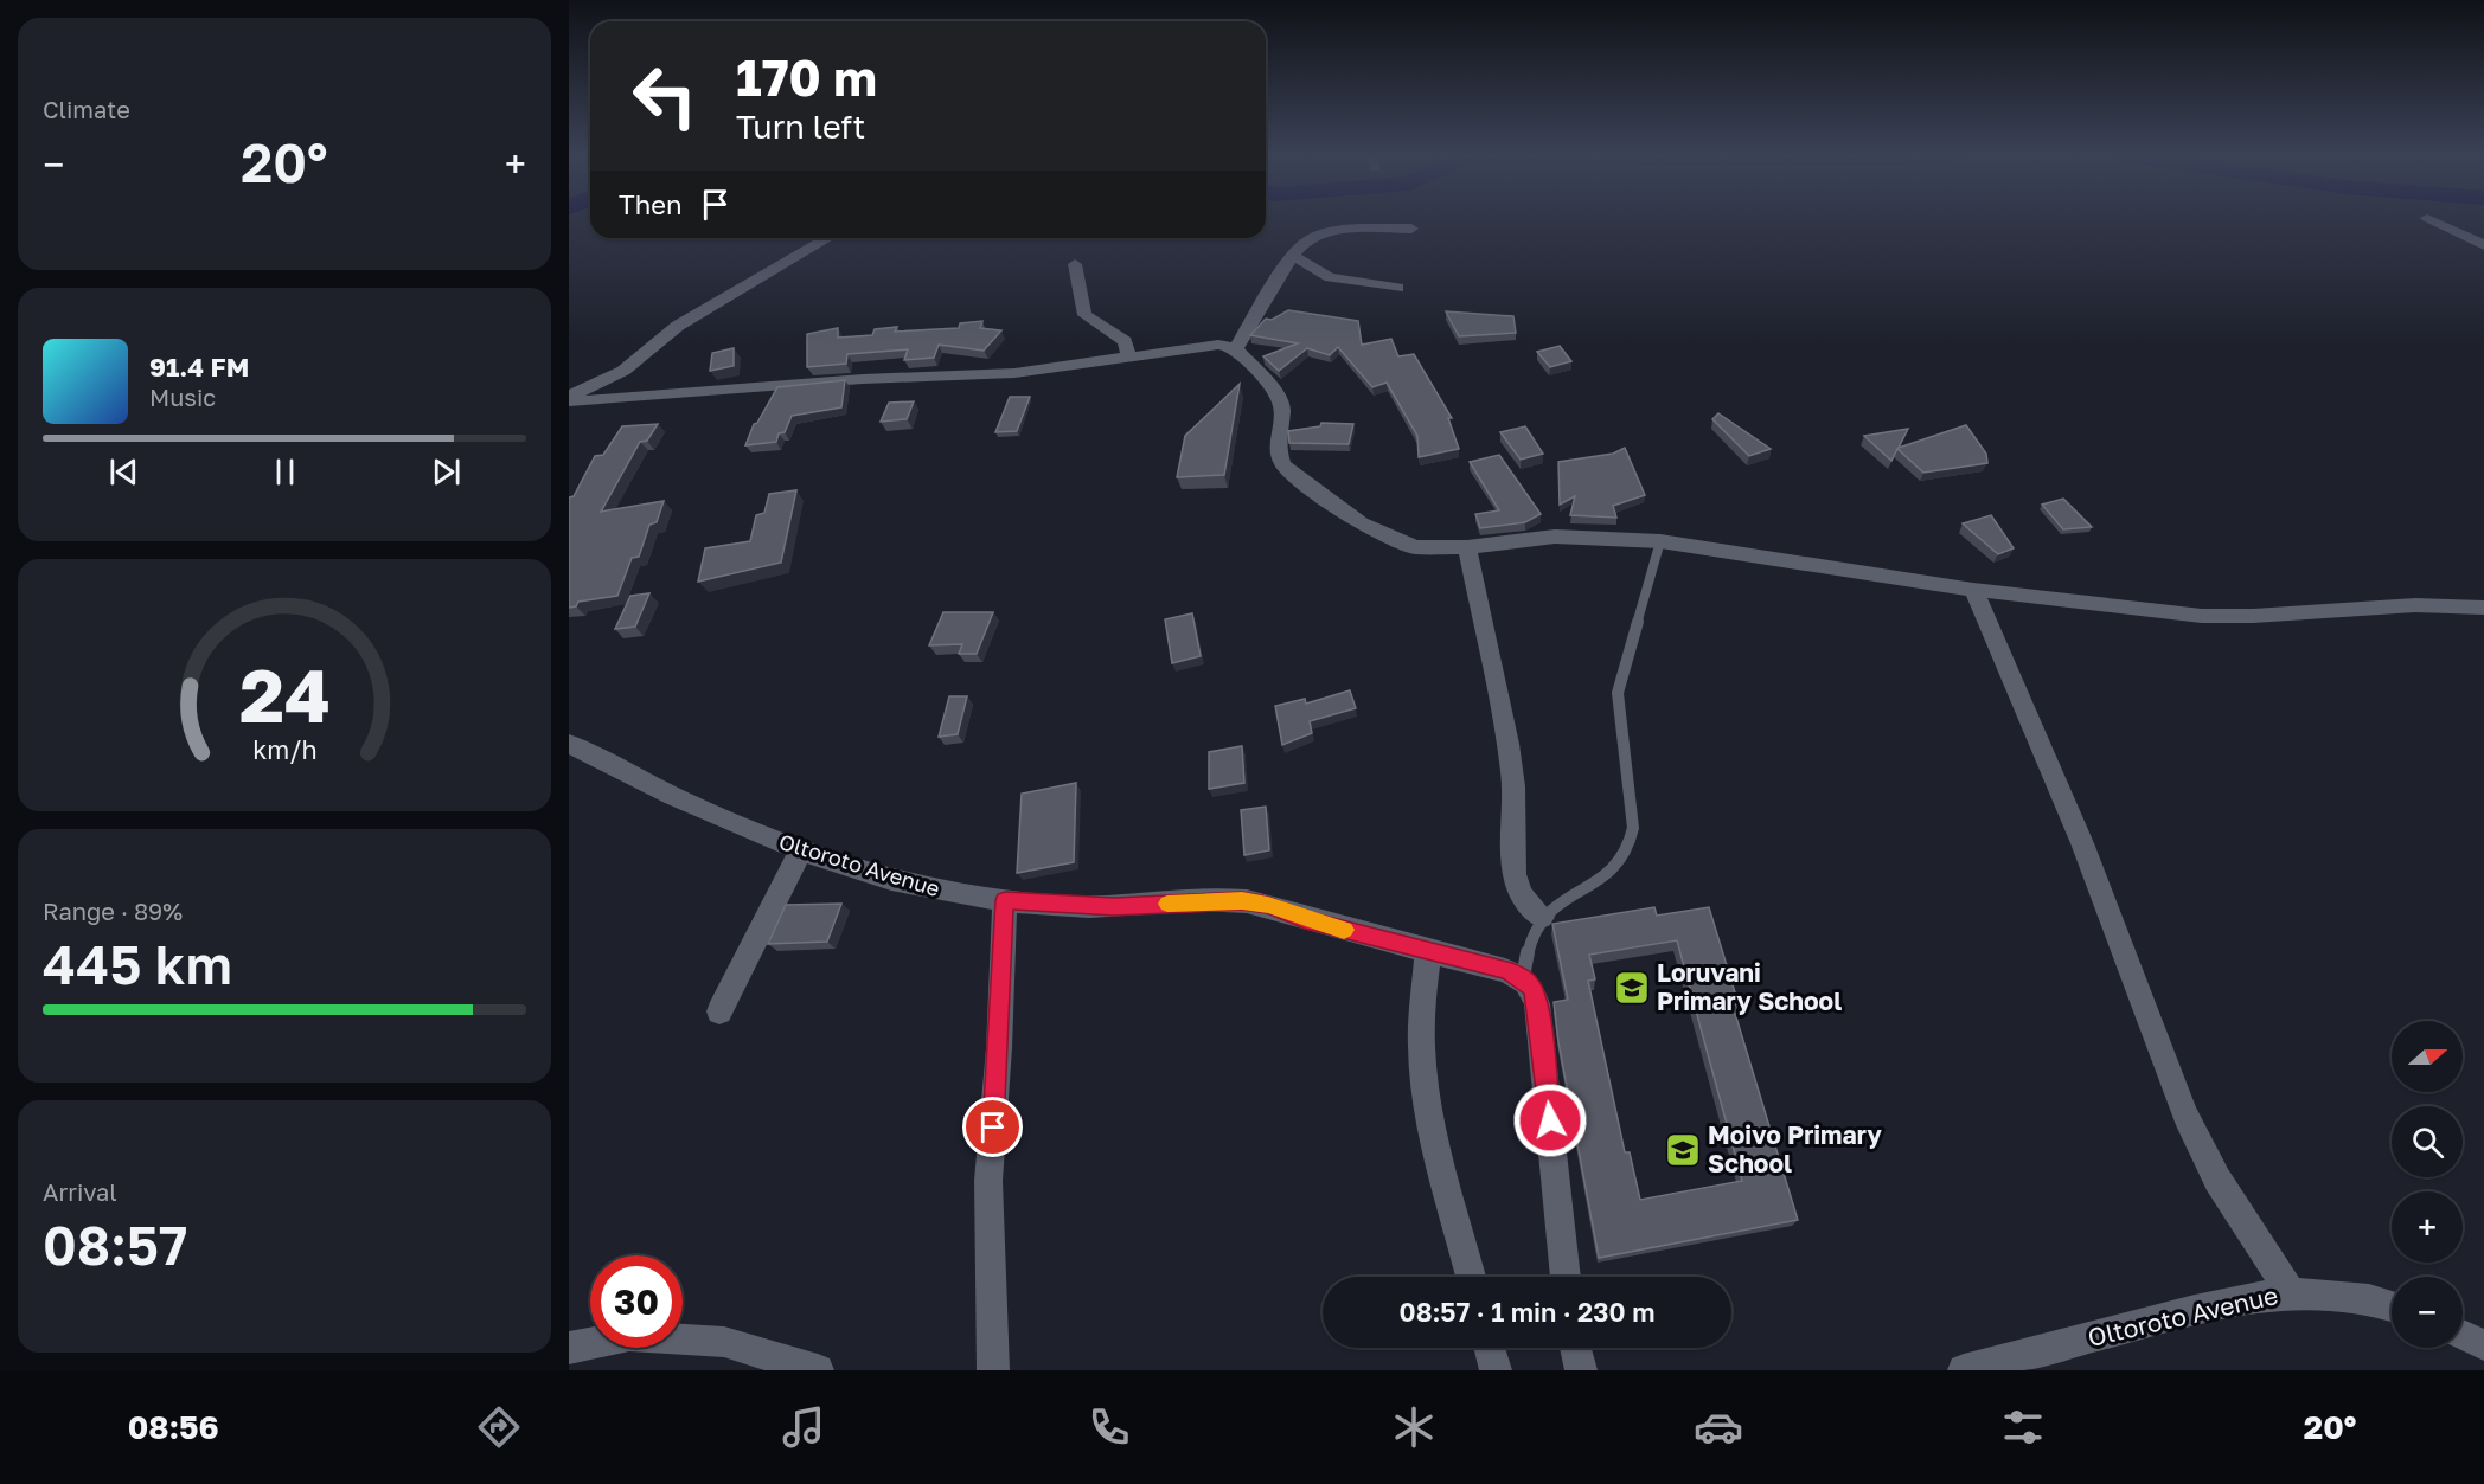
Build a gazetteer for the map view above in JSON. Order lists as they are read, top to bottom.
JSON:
{
  "streets": {
    "street": ["Oltoroto Avenue"]
  },
  "places": {
    "school or university": ["Loruvani Primary School", "Moivo Primary School"]
  },
  "north": "right",
  "page": {
    "tile": [
      "Climate",
      ["Range · 89%", "445 km"],
      ["Arrival", "08:57"]
    ],
    "turn": ["170 m", "Turn left"],
    "heat": ["−", "20°", "+"],
    "then": "Then",
    "song": ["91.4 FM", "Music"],
    "map_buttons": ["+", "−"],
    "limit": "30",
    "trip": "08:57 · 1 min · 230 m",
    "tabs": ["08:56", "20°"],
    "gauge": ["24", "km/h"]
  }
}
